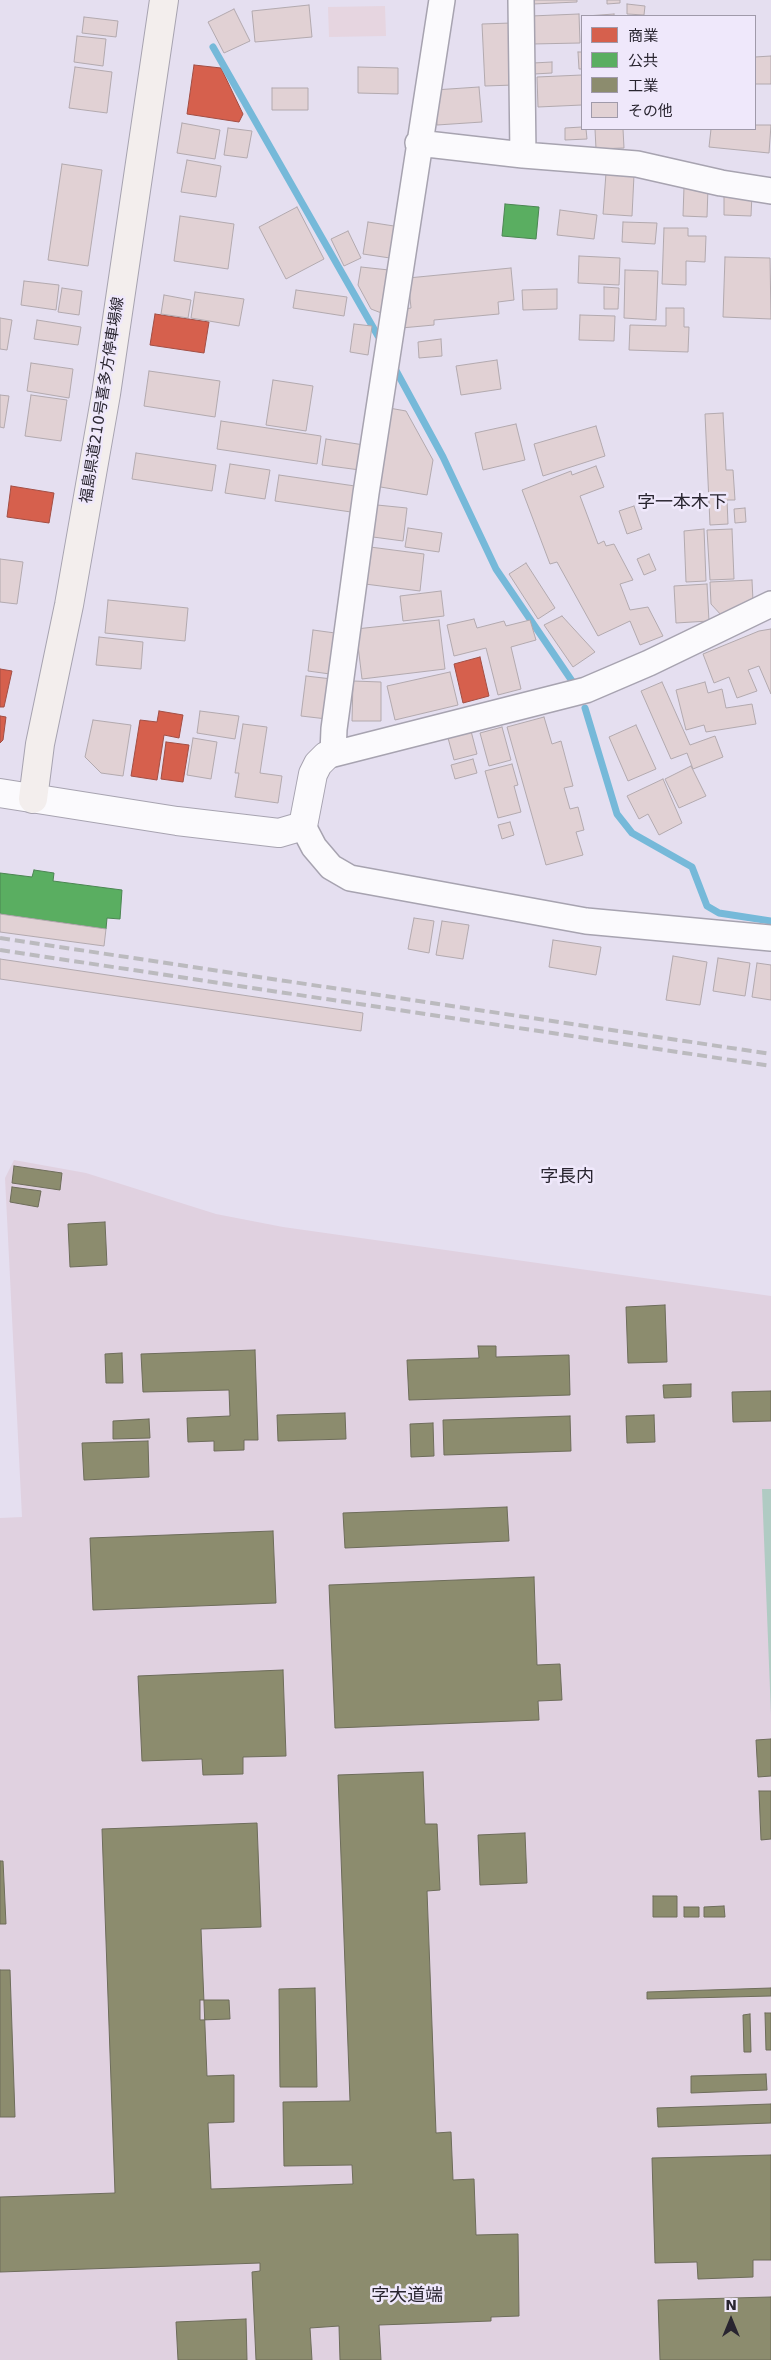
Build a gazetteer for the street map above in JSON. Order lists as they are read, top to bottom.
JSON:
{
  "streets": {
    "main road": ["福島県道210号喜多方停車場線"]
  },
  "districts": ["字一本木下", "字長内", "字大道端"],
  "legend": [
    "商業",
    "公共",
    "工業",
    "その他"
  ],
  "north": "top"
}
